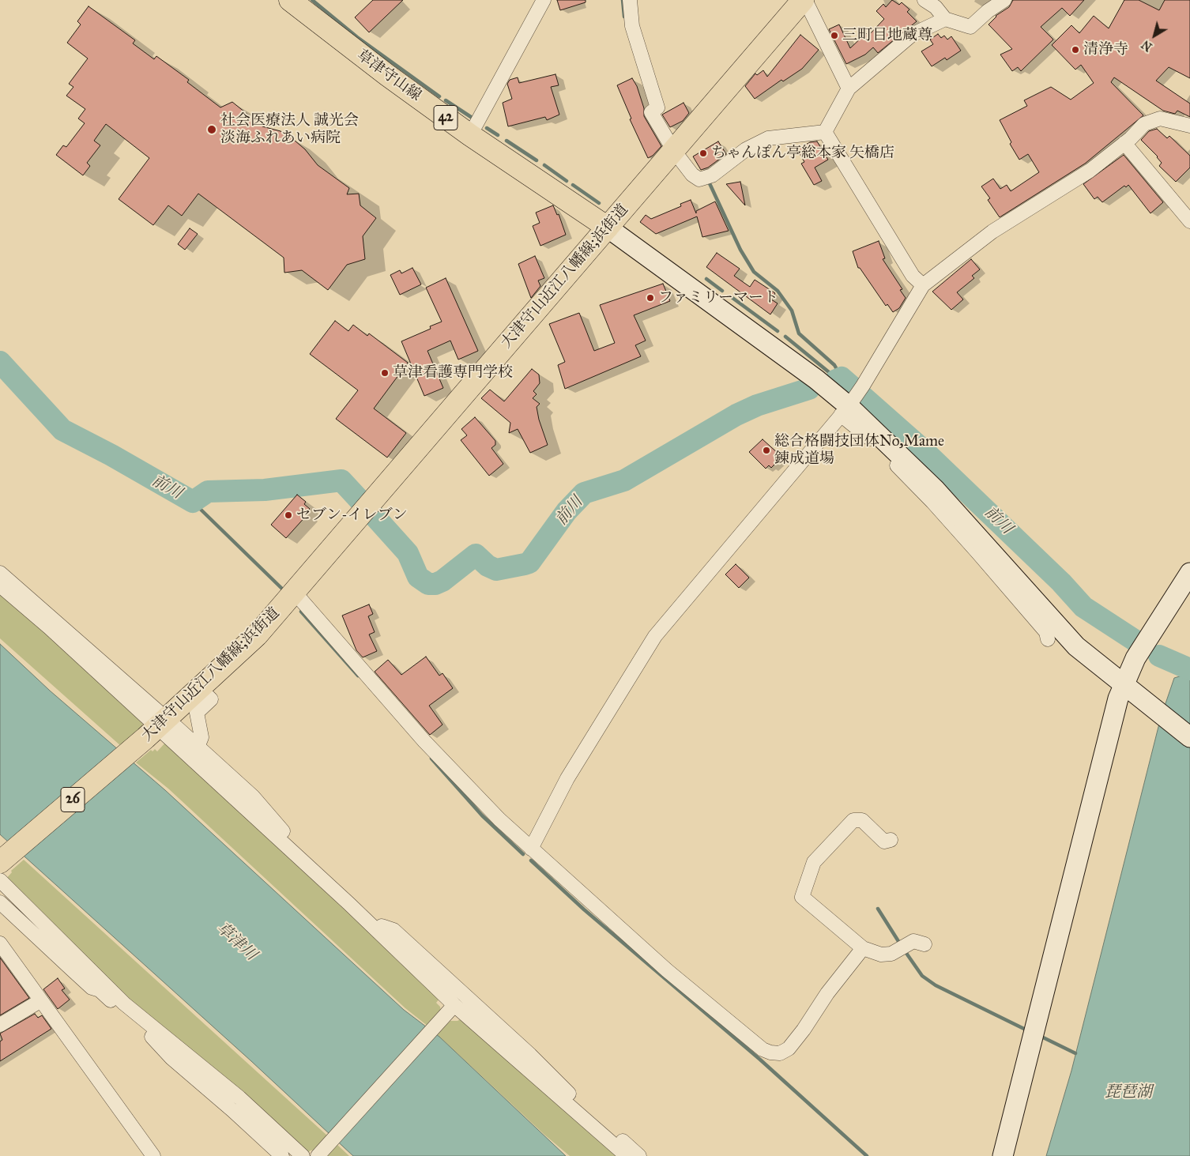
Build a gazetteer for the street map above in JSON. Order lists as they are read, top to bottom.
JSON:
{
  "streets": {
    "main road": [
      "草津守山線",
      "42",
      "大津守山近江八幡線;浜街道",
      "26"
    ]
  },
  "crossings": [
    ["草津守山線", "大津守山近江八幡線;浜街道"]
  ],
  "water": ["前川", "草津川", "琵琶湖"],
  "places": [
    "三町目地蔵尊",
    "清浄寺",
    "社会医療法人 誠光会 淡海ふれあい病院",
    "ちゃんぽん亭総本家 矢橋店",
    "ファミリーマート",
    "草津看護専門学校",
    "総合格闘技団体No,Mame 錬成道場",
    "セブン-イレブン"
  ],
  "north": "bottom left"
}
